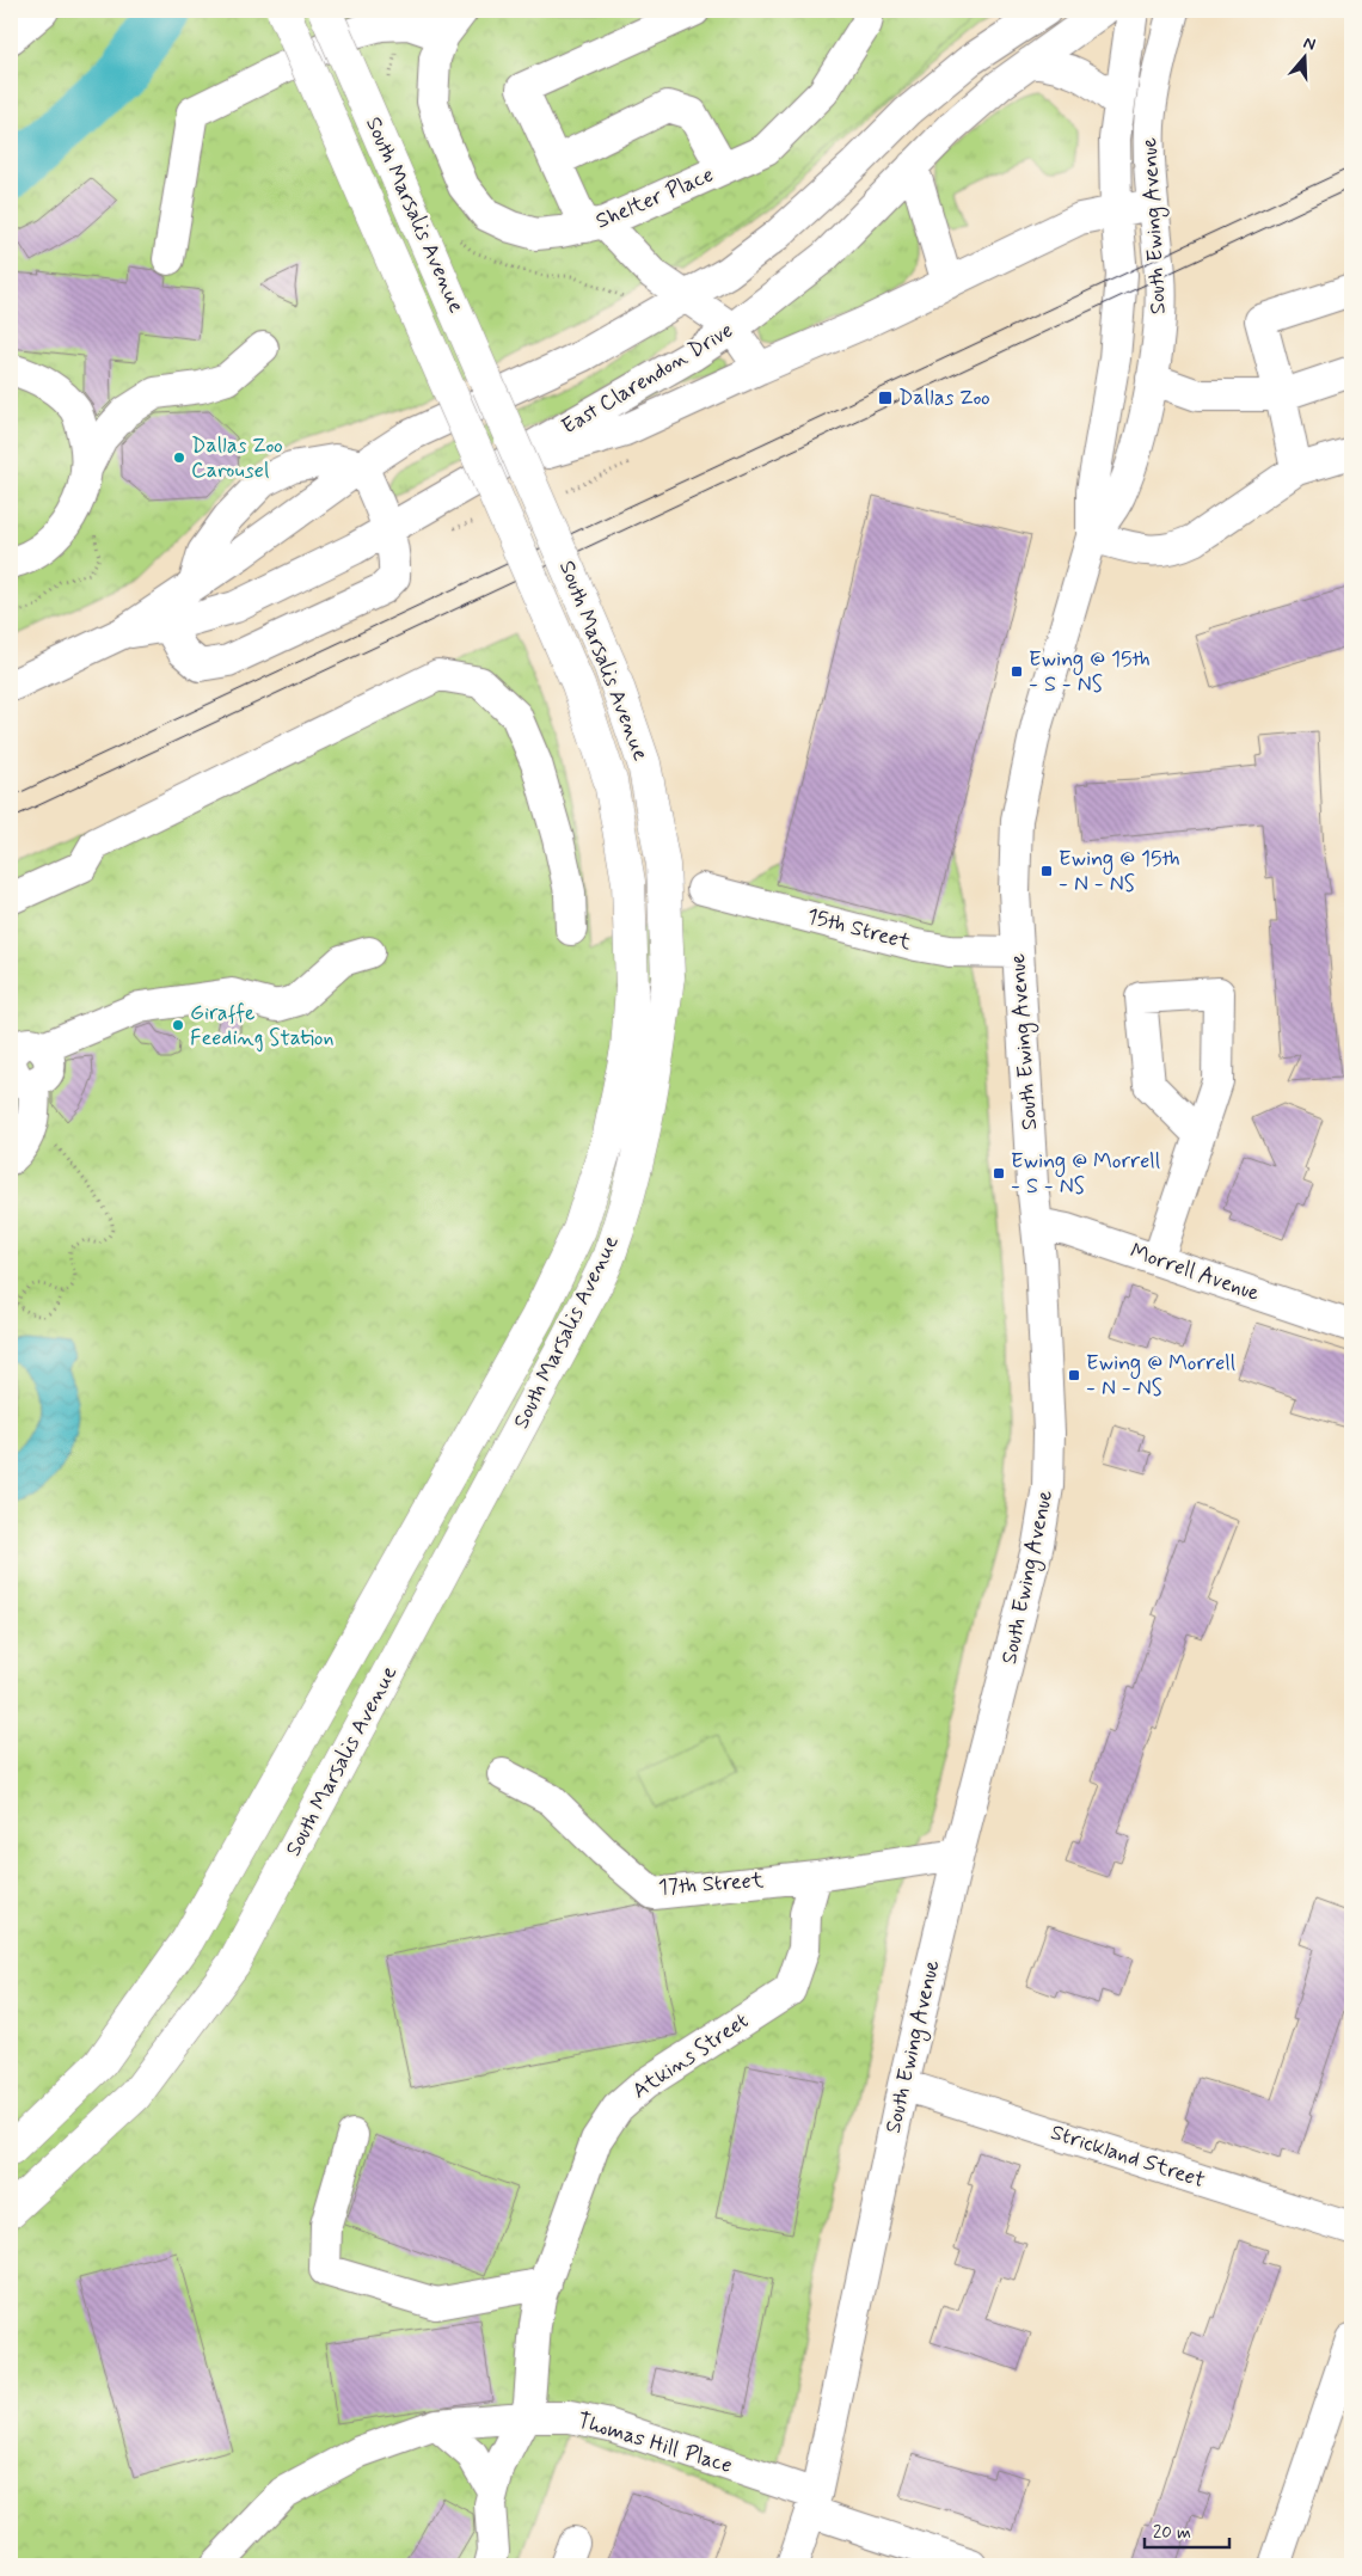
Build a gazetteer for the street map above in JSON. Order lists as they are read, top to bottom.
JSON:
{
  "streets": {
    "main road": ["South Marsalis Avenue"],
    "street": [
      "Shelter Place",
      "South Ewing Avenue",
      "East Clarendon Drive",
      "15th Street",
      "Morrell Avenue",
      "17th Street",
      "Atkins Street",
      "Strickland Street",
      "Thomas Hill Place"
    ]
  },
  "crossings": [
    ["South Ewing Avenue", "15th Street"],
    ["South Ewing Avenue", "Morrell Avenue"],
    ["South Ewing Avenue", "17th Street"],
    ["South Ewing Avenue", "Strickland Street"],
    ["South Ewing Avenue", "Thomas Hill Place"],
    ["17th Street", "Atkins Street"],
    ["Atkins Street", "Thomas Hill Place"]
  ],
  "places": {
    "transit": [
      "Dallas Zoo",
      "Ewing @ 15th - S - NS",
      "Ewing @ 15th - N - NS",
      "Ewing @ Morrell - S - NS",
      "Ewing @ Morrell - N - NS"
    ],
    "other": ["Dallas Zoo Carousel", "Giraffe Feeding Station"]
  },
  "scale_bar": "20 m",
  "north": "top"
}
